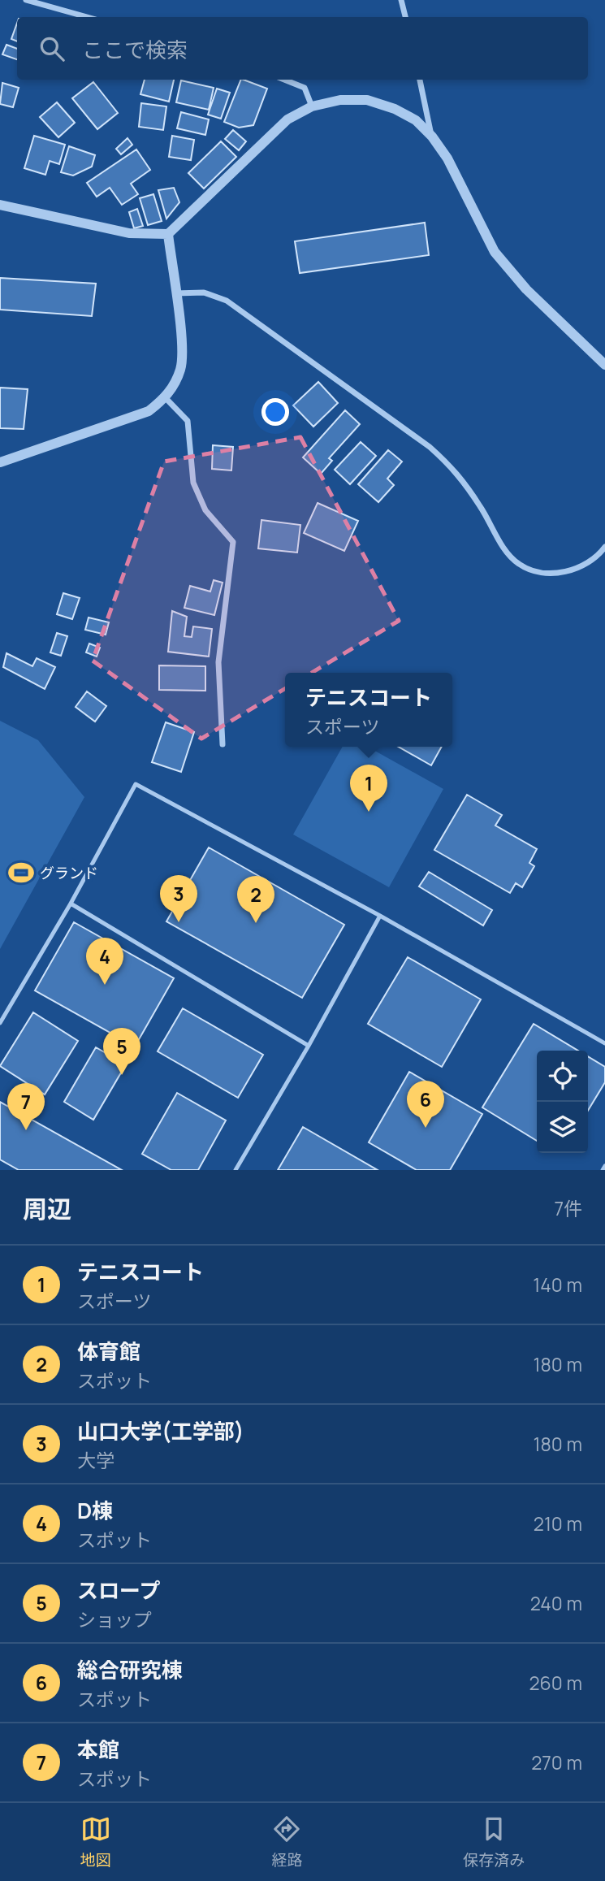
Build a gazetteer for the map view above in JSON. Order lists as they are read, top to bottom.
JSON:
{
  "places": {
    "sports": ["グランド"]
  },
  "page": {
    "search": "ここで検索",
    "popup": ["テニスコート", "スポーツ"],
    "pins": [
      "1",
      "3",
      "2",
      "4",
      "5",
      "6",
      "7"
    ],
    "heading": ["周辺", "7件"],
    "list": [
      {
        "mark": "1",
        "name": "テニスコート",
        "note": "スポーツ",
        "value": "140 m"
      },
      {
        "mark": "2",
        "name": "体育館",
        "note": "スポット",
        "value": "180 m"
      },
      {
        "mark": "3",
        "name": "山口大学(工学部)",
        "note": "大学",
        "value": "180 m"
      },
      {
        "mark": "4",
        "name": "D棟",
        "note": "スポット",
        "value": "210 m"
      },
      {
        "mark": "5",
        "name": "スロープ",
        "note": "ショップ",
        "value": "240 m"
      },
      {
        "mark": "6",
        "name": "総合研究棟",
        "note": "スポット",
        "value": "260 m"
      },
      {
        "mark": "7",
        "name": "本館",
        "note": "スポット",
        "value": "270 m"
      }
    ],
    "nav": ["地図", "経路", "保存済み"]
  }
}
